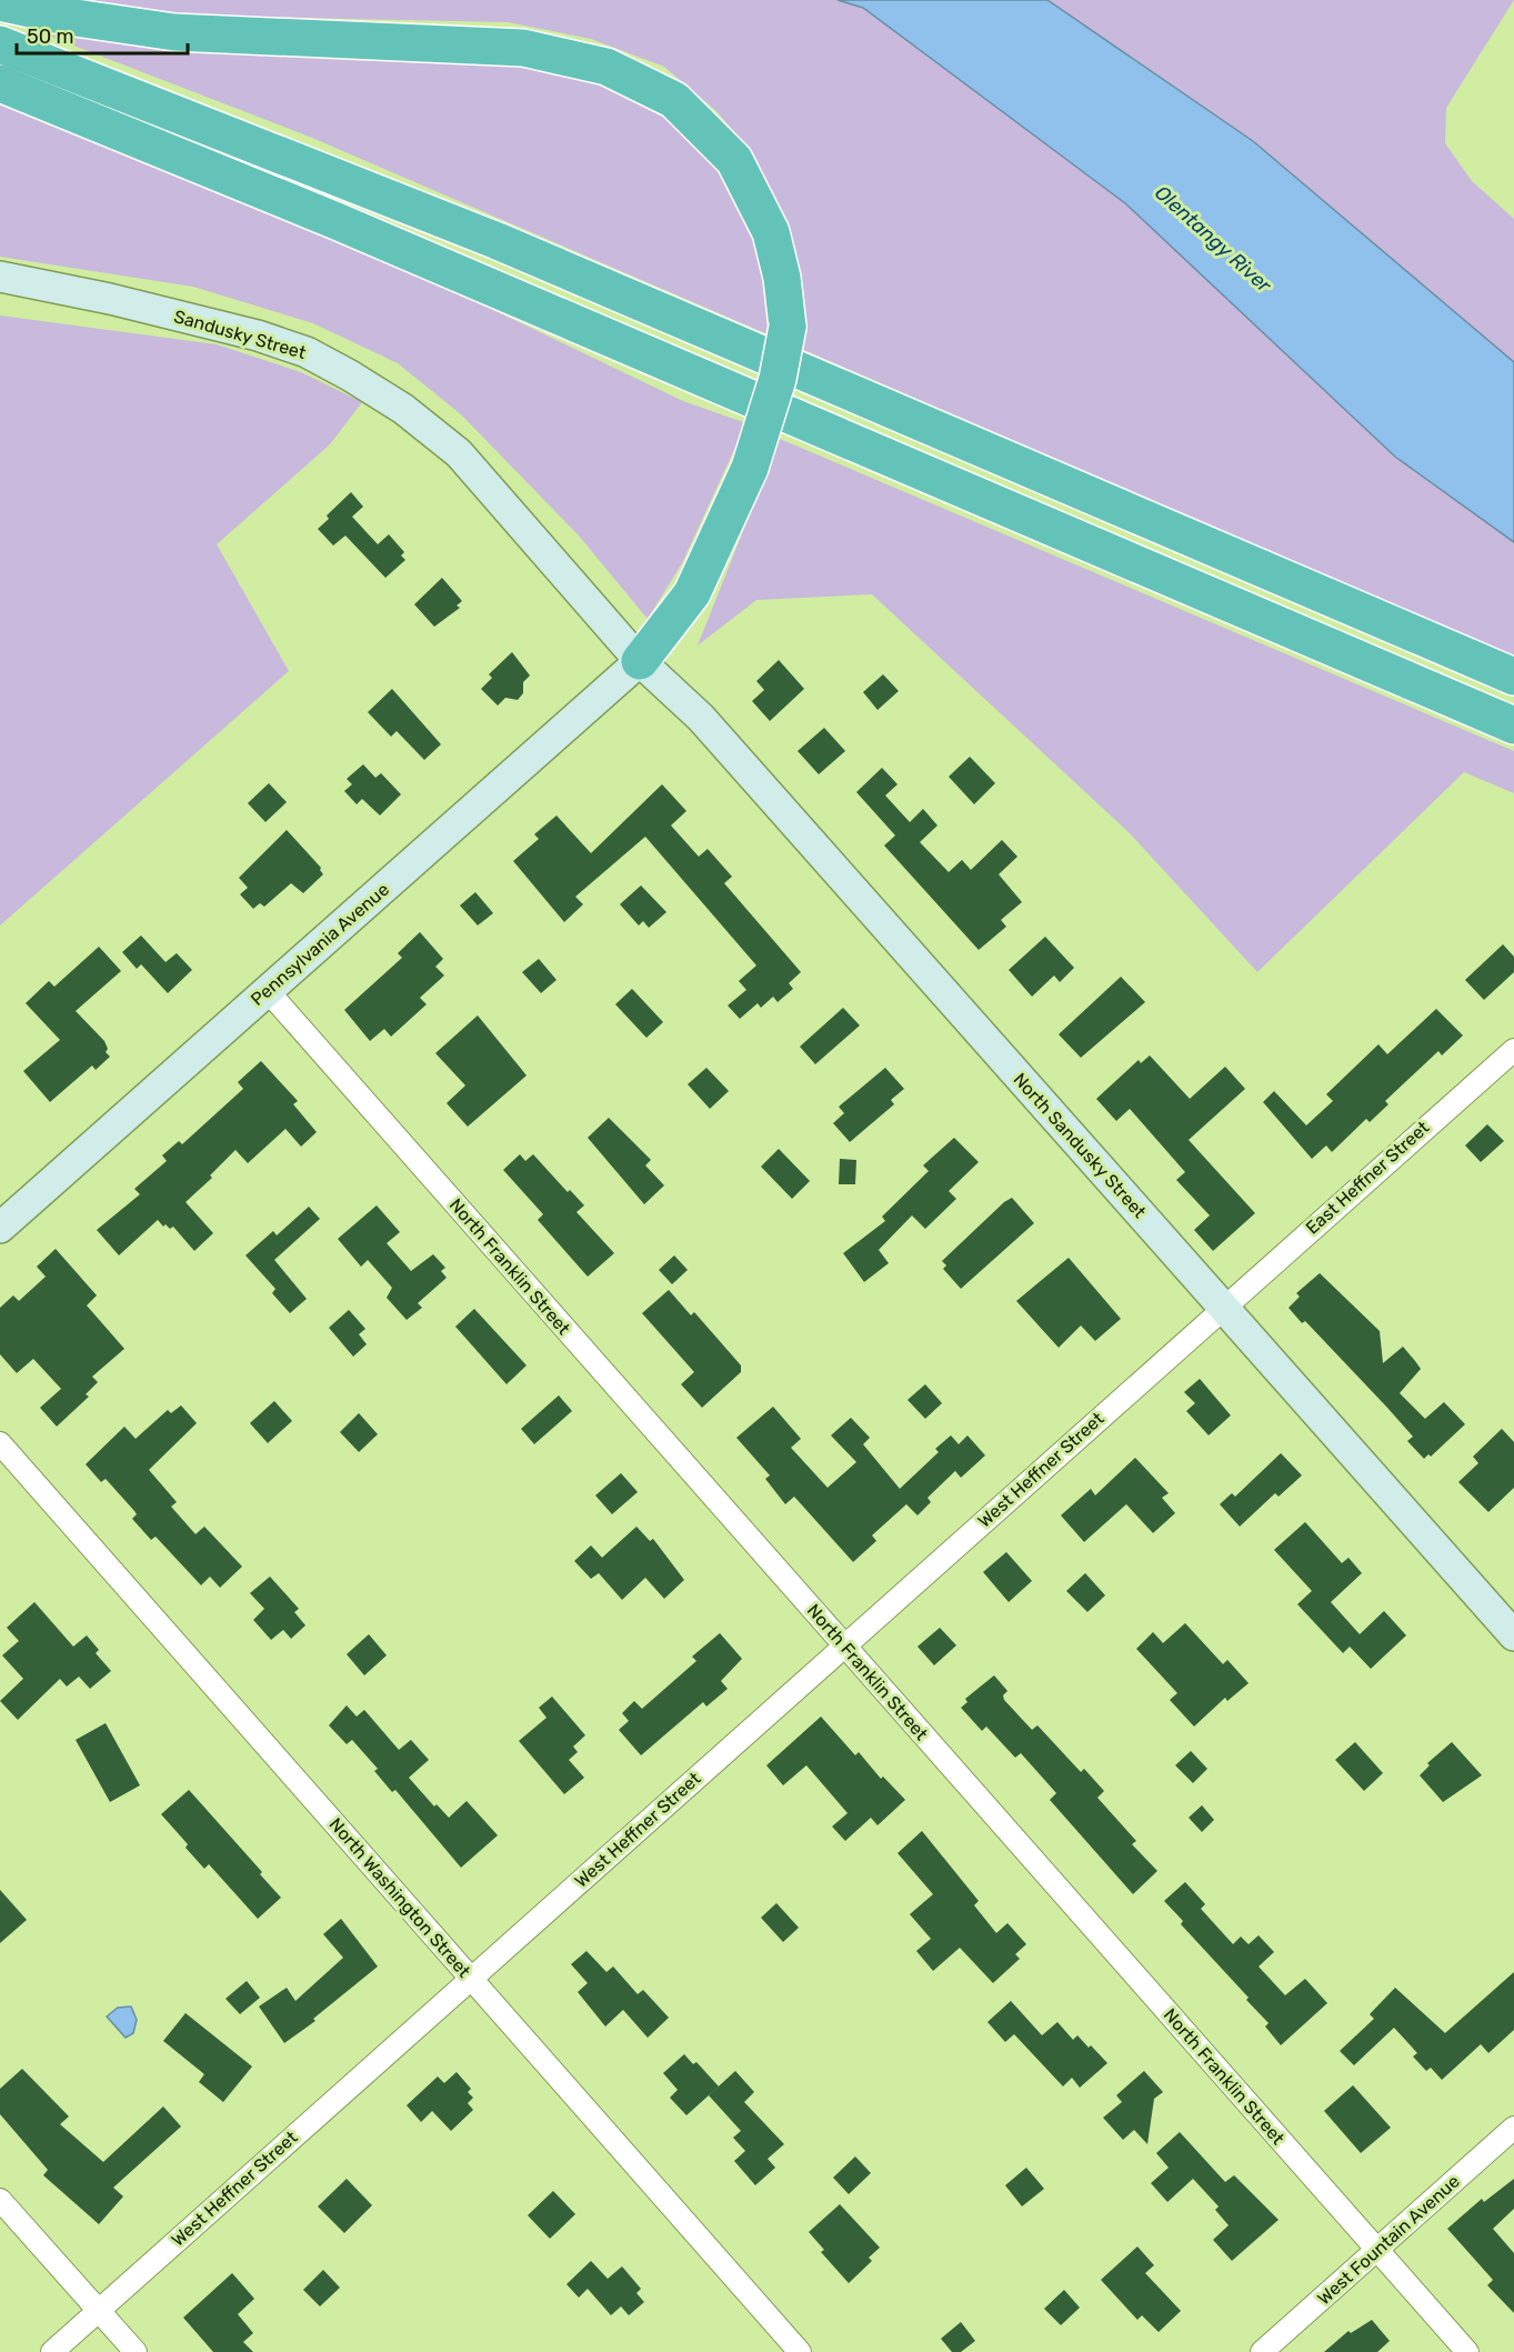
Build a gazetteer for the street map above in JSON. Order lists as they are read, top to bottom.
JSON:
{
  "streets": {
    "street": [
      "Sandusky Street",
      "Pennsylvania Avenue",
      "North Sandusky Street",
      "East Heffner Street",
      "North Franklin Street",
      "West Heffner Street",
      "North Washington Street",
      "West Fountain Avenue"
    ]
  },
  "crossings": [
    ["Sandusky Street", "Pennsylvania Avenue"],
    ["Sandusky Street", "North Sandusky Street"],
    ["Pennsylvania Avenue", "North Sandusky Street"],
    ["Pennsylvania Avenue", "North Franklin Street"],
    ["North Sandusky Street", "East Heffner Street"],
    ["North Sandusky Street", "West Heffner Street"],
    ["East Heffner Street", "West Heffner Street"],
    ["North Franklin Street", "West Heffner Street"],
    ["North Franklin Street", "West Fountain Avenue"],
    ["West Heffner Street", "North Washington Street"]
  ],
  "water": ["Olentangy River"],
  "scale_bar": "50 m"
}
